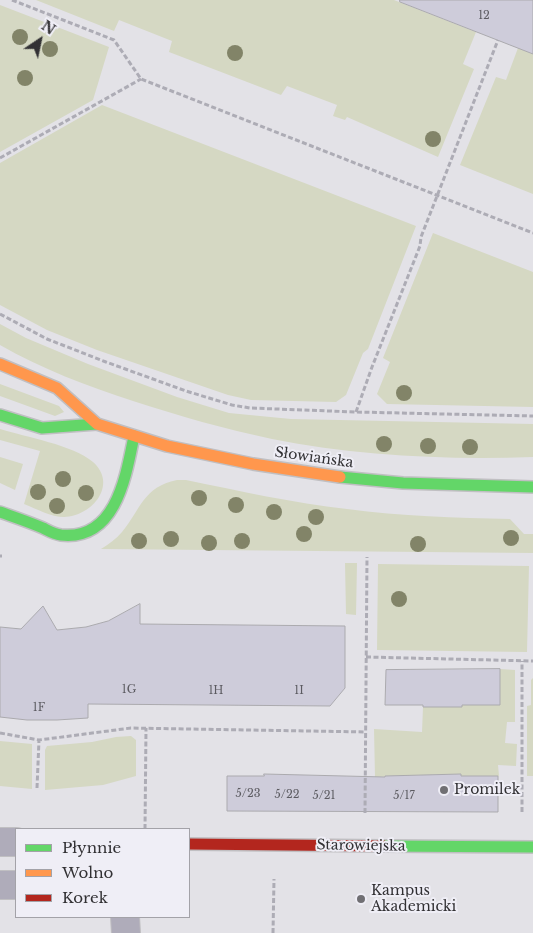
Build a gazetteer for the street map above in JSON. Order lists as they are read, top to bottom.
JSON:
{
  "streets": {
    "street": ["Słowiańska", "Starowiejska"]
  },
  "places": ["Promilek", "Kampus Akademicki"],
  "house_numbers": [
    "12",
    "1G",
    "1H",
    "1I",
    "1F",
    "5/23",
    "5/22",
    "5/21",
    "5/17"
  ],
  "legend": ["Płynnie", "Wolno", "Korek"],
  "north": "top right"
}
